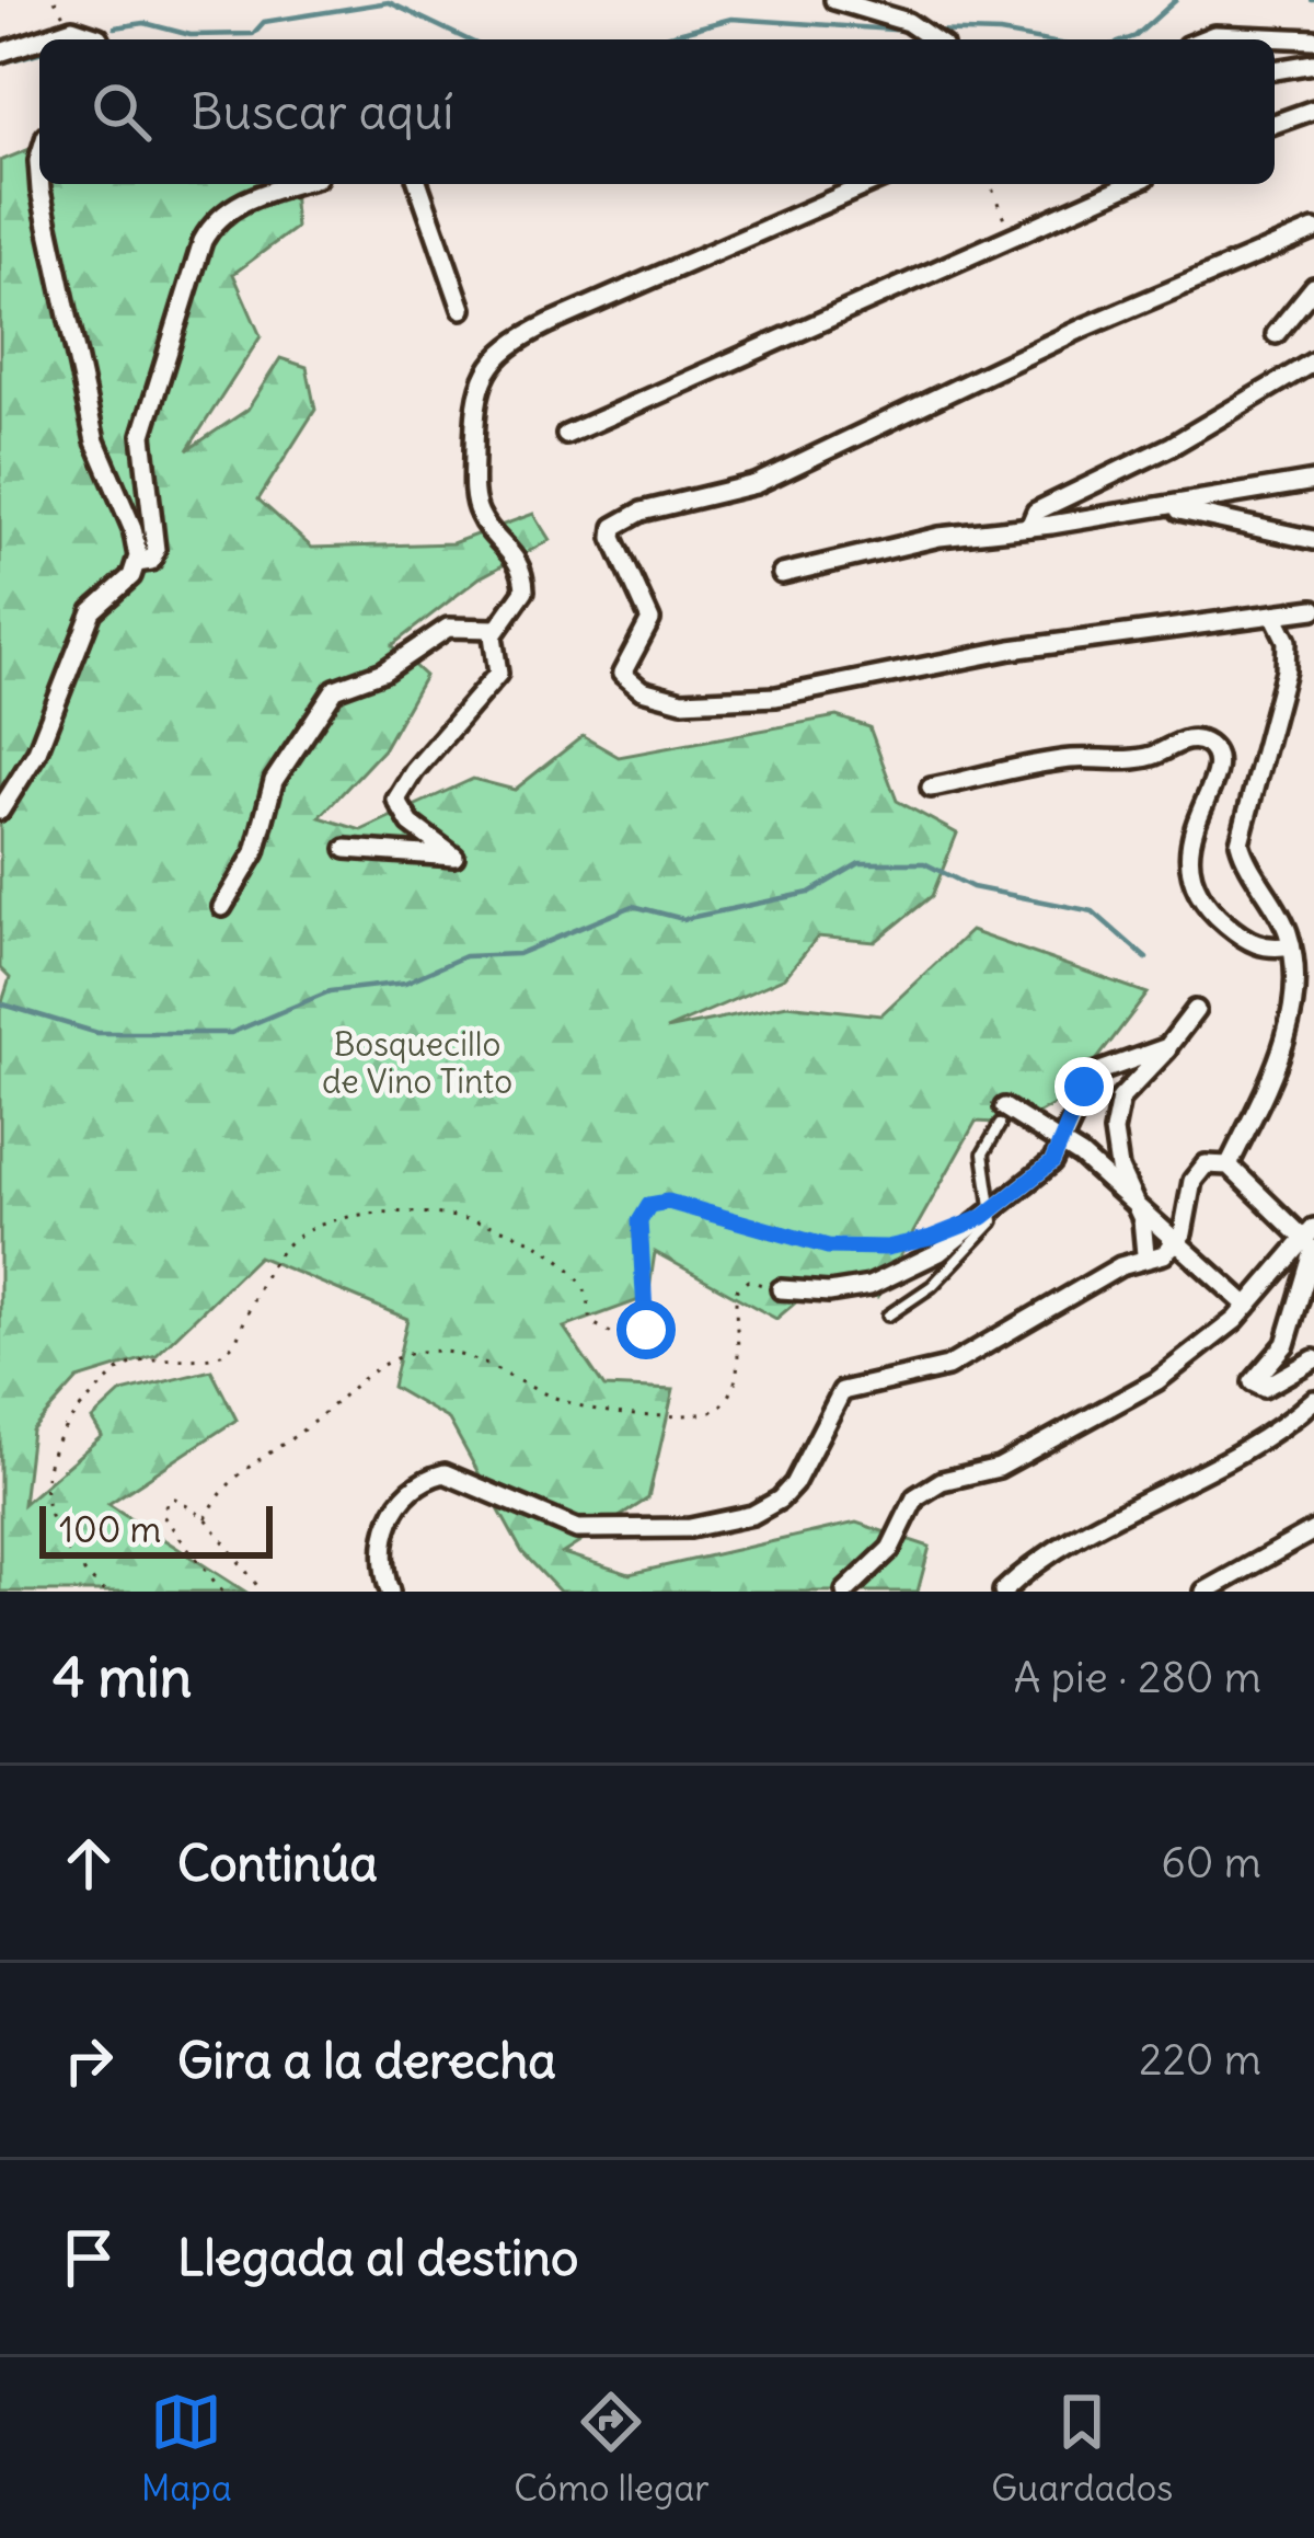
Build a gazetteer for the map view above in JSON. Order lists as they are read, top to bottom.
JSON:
{
  "parks": ["Bosquecillo de Vino Tinto"],
  "scale_bar": "100 m",
  "page": {
    "search": "Buscar aquí",
    "scale": "100 m",
    "heading": ["4 min", "A pie · 280 m"],
    "list": [
      ["Continúa", "60 m"],
      ["Gira a la derecha", "220 m"],
      "Llegada al destino"
    ],
    "nav": ["Mapa", "Cómo llegar", "Guardados"]
  }
}
